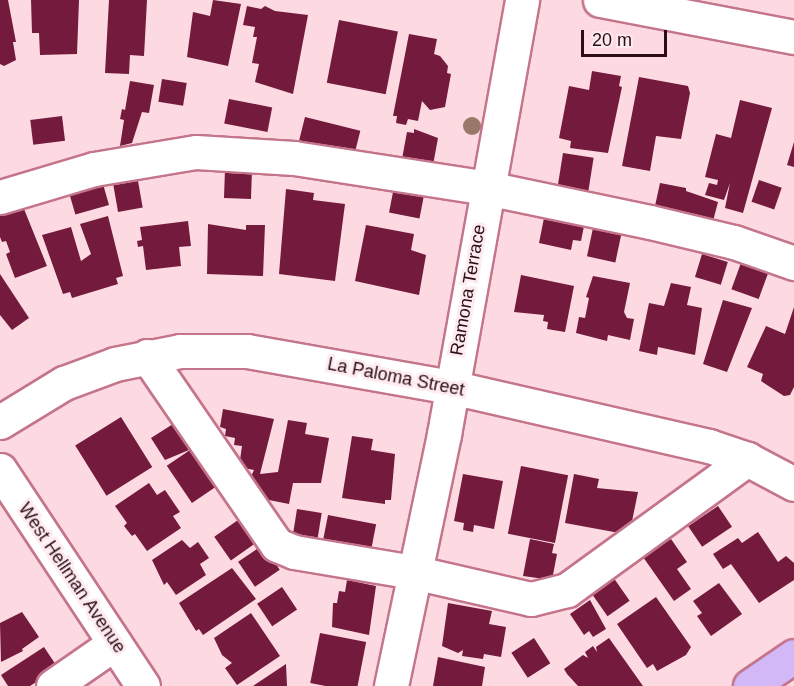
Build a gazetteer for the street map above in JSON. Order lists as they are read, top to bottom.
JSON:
{
  "streets": {
    "street": ["Ramona Terrace", "La Paloma Street", "West Hellman Avenue"]
  },
  "crossings": [
    ["Ramona Terrace", "La Paloma Street"]
  ],
  "scale_bar": "20 m"
}
